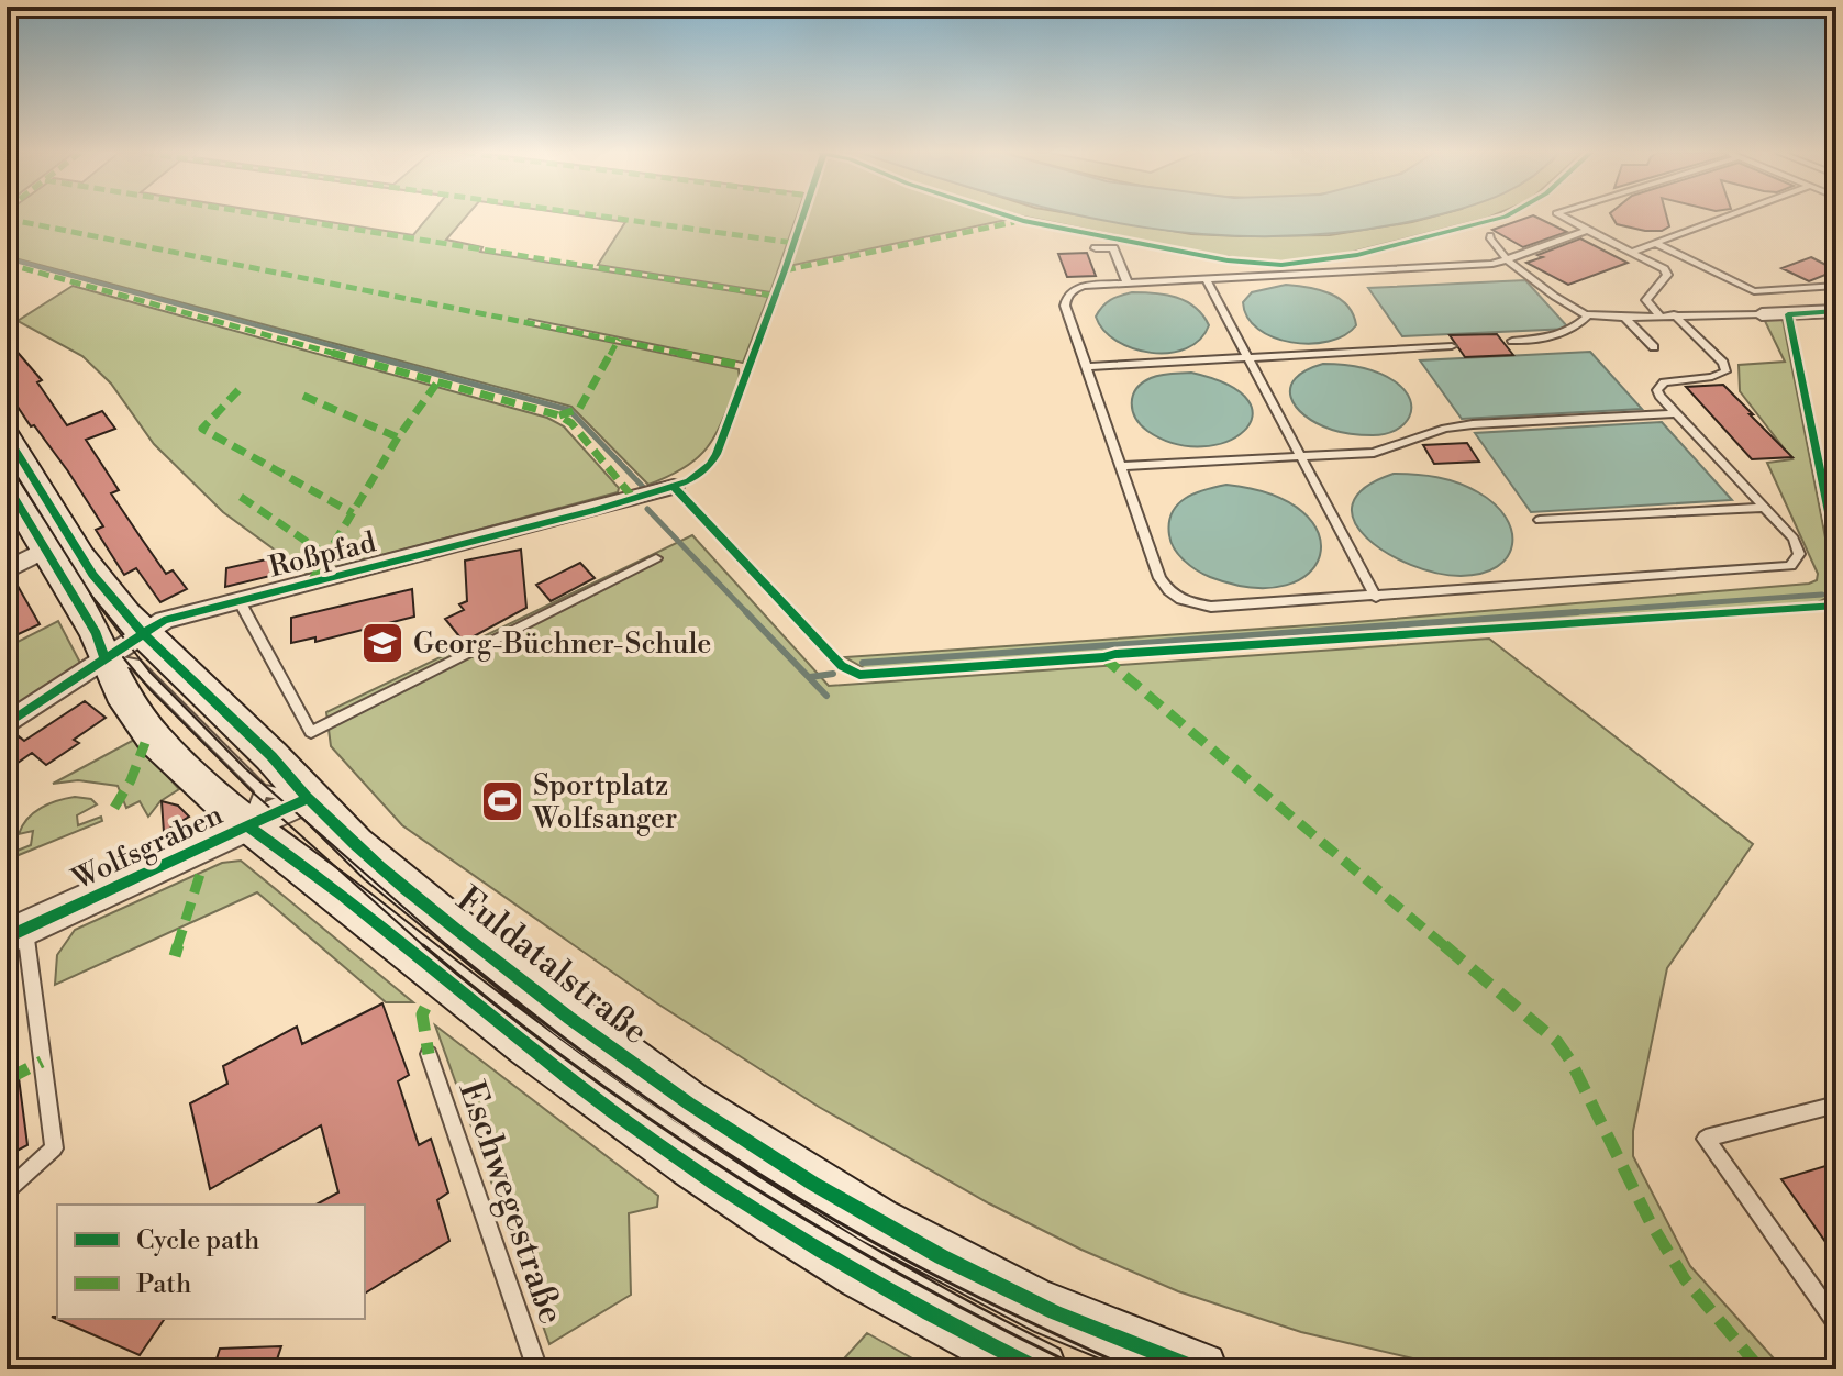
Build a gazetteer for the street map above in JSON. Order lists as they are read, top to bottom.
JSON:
{
  "streets": {
    "main road": ["Fuldatalstraße"],
    "street": ["Roßpfad", "Wolfsgraben"],
    "lane": ["Eschwegestraße"]
  },
  "crossings": [
    ["Roßpfad", "Fuldatalstraße"],
    ["Wolfsgraben", "Fuldatalstraße"]
  ],
  "places": {
    "school or university": ["Georg-Büchner-Schule"],
    "sports": ["Sportplatz Wolfsanger"]
  },
  "legend": ["Cycle path", "Path"]
}
